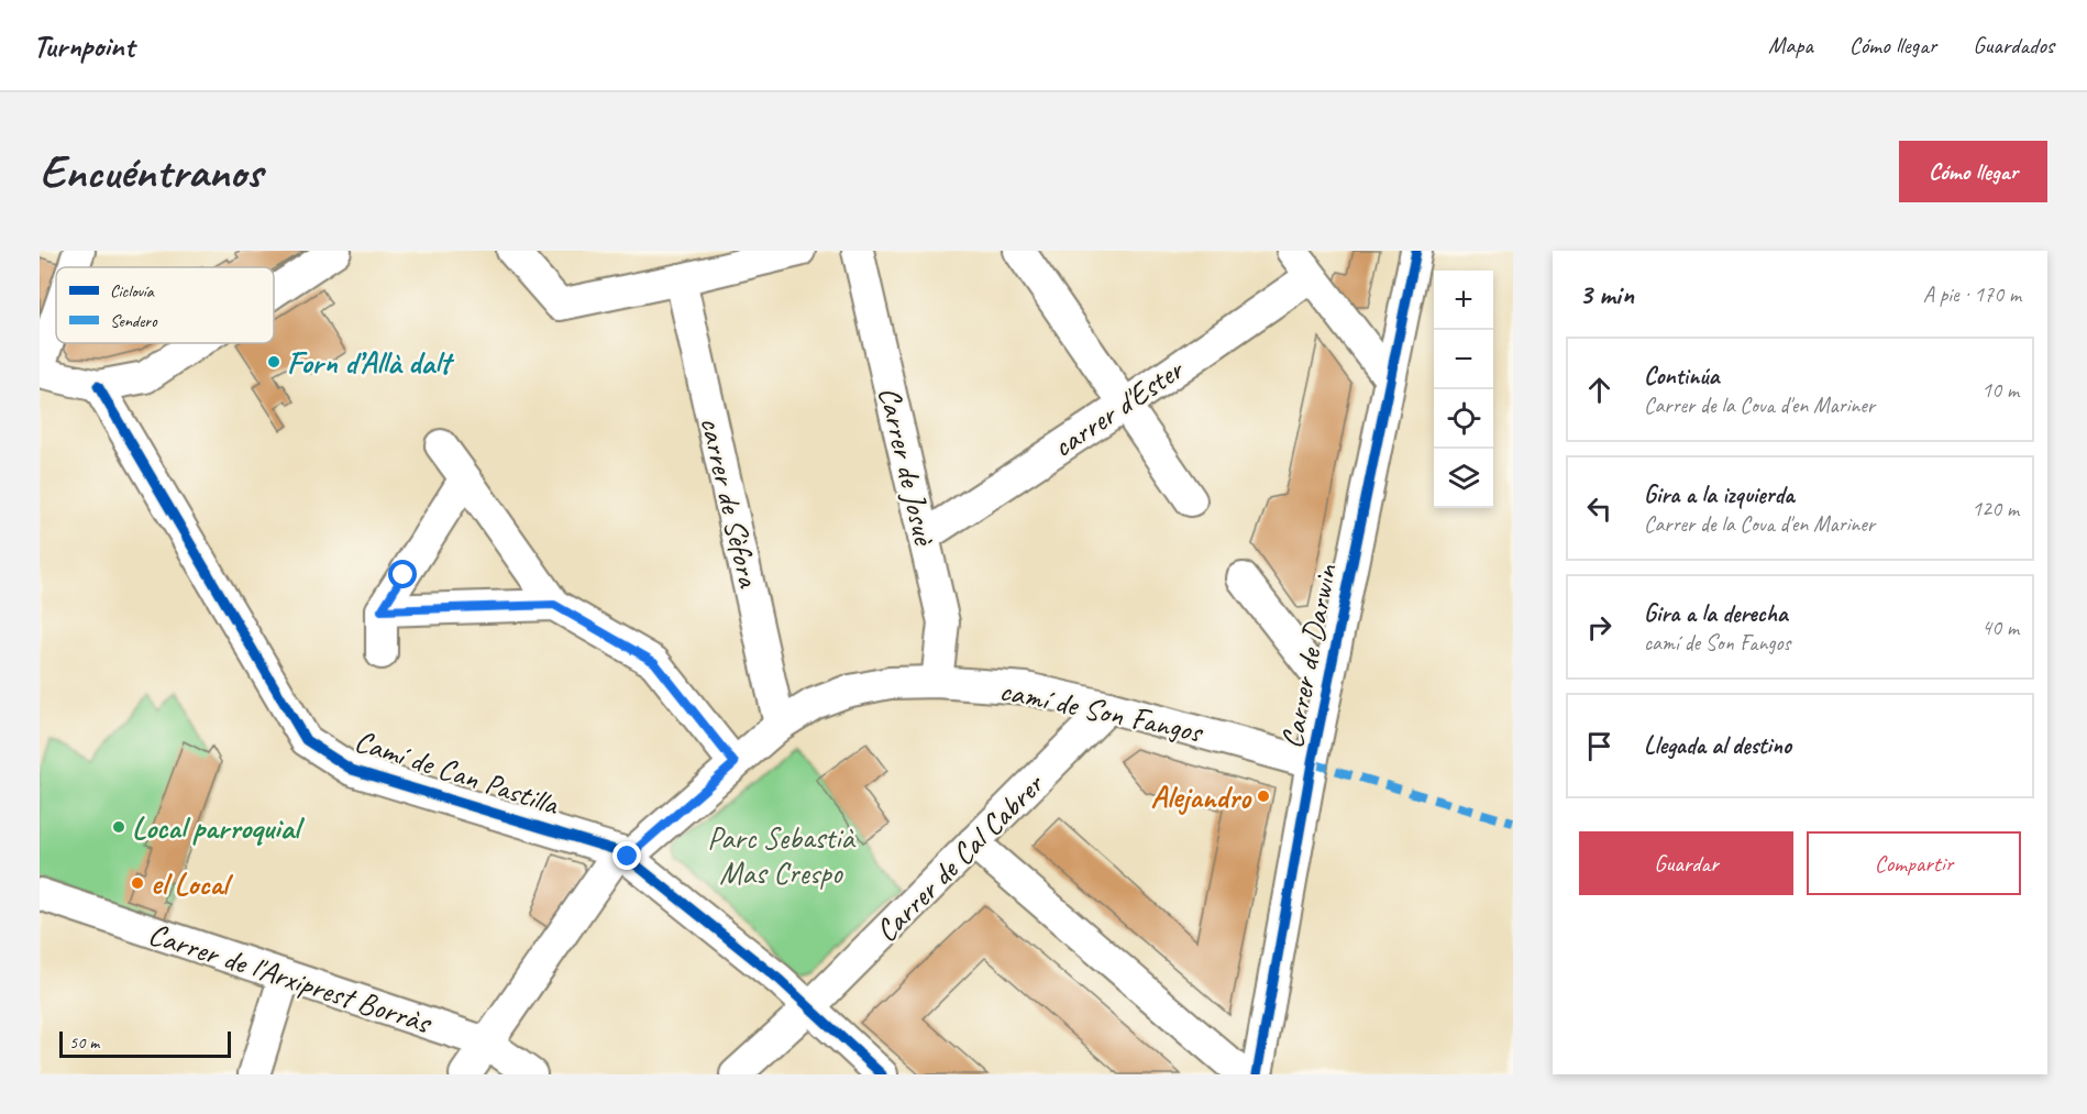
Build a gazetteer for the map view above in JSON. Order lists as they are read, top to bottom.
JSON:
{
  "streets": {
    "street": [
      "carrer d'Ester",
      "Carrer de Josuè",
      "carrer de Sèfora",
      "Carrer de Darwin",
      "camí de Son Fangos",
      "Camí de Can Pastilla",
      "Carrer de Cal Cabrer",
      "Carrer de l'Arxiprest Borràs"
    ]
  },
  "crossings": [
    ["carrer d'Ester", "Carrer de Josuè"],
    ["Carrer de Josuè", "camí de Son Fangos"],
    ["carrer de Sèfora", "camí de Son Fangos"],
    ["Carrer de Darwin", "camí de Son Fangos"],
    ["camí de Son Fangos", "Camí de Can Pastilla"],
    ["camí de Son Fangos", "Carrer de Cal Cabrer"],
    ["camí de Son Fangos", "Carrer de l'Arxiprest Borràs"],
    ["Camí de Can Pastilla", "Carrer de Cal Cabrer"]
  ],
  "parks": ["Parc Sebastià Mas Crespo"],
  "places": [
    "Forn d’Allà dalt",
    "Alejandro",
    "Local parroquial",
    "el Local"
  ],
  "legend": ["Ciclovía", "Sendero"],
  "scale_bar": "50 m",
  "page": {
    "header": "Turnpoint",
    "nav": ["Mapa", "Cómo llegar", "Guardados"],
    "buttons": [
      "Cómo llegar",
      ["Guardar", "Compartir"]
    ],
    "title": "Encuéntranos",
    "heading": ["3 min", "A pie · 170 m"],
    "map_buttons": ["+", "−"],
    "list": [
      ["Continúa", "Carrer de la Cova d'en Mariner", "10 m"],
      ["Gira a la izquierda", "Carrer de la Cova d'en Mariner", "120 m"],
      ["Gira a la derecha", "camí de Son Fangos", "40 m"],
      "Llegada al destino"
    ],
    "scale": "50 m"
  }
}
